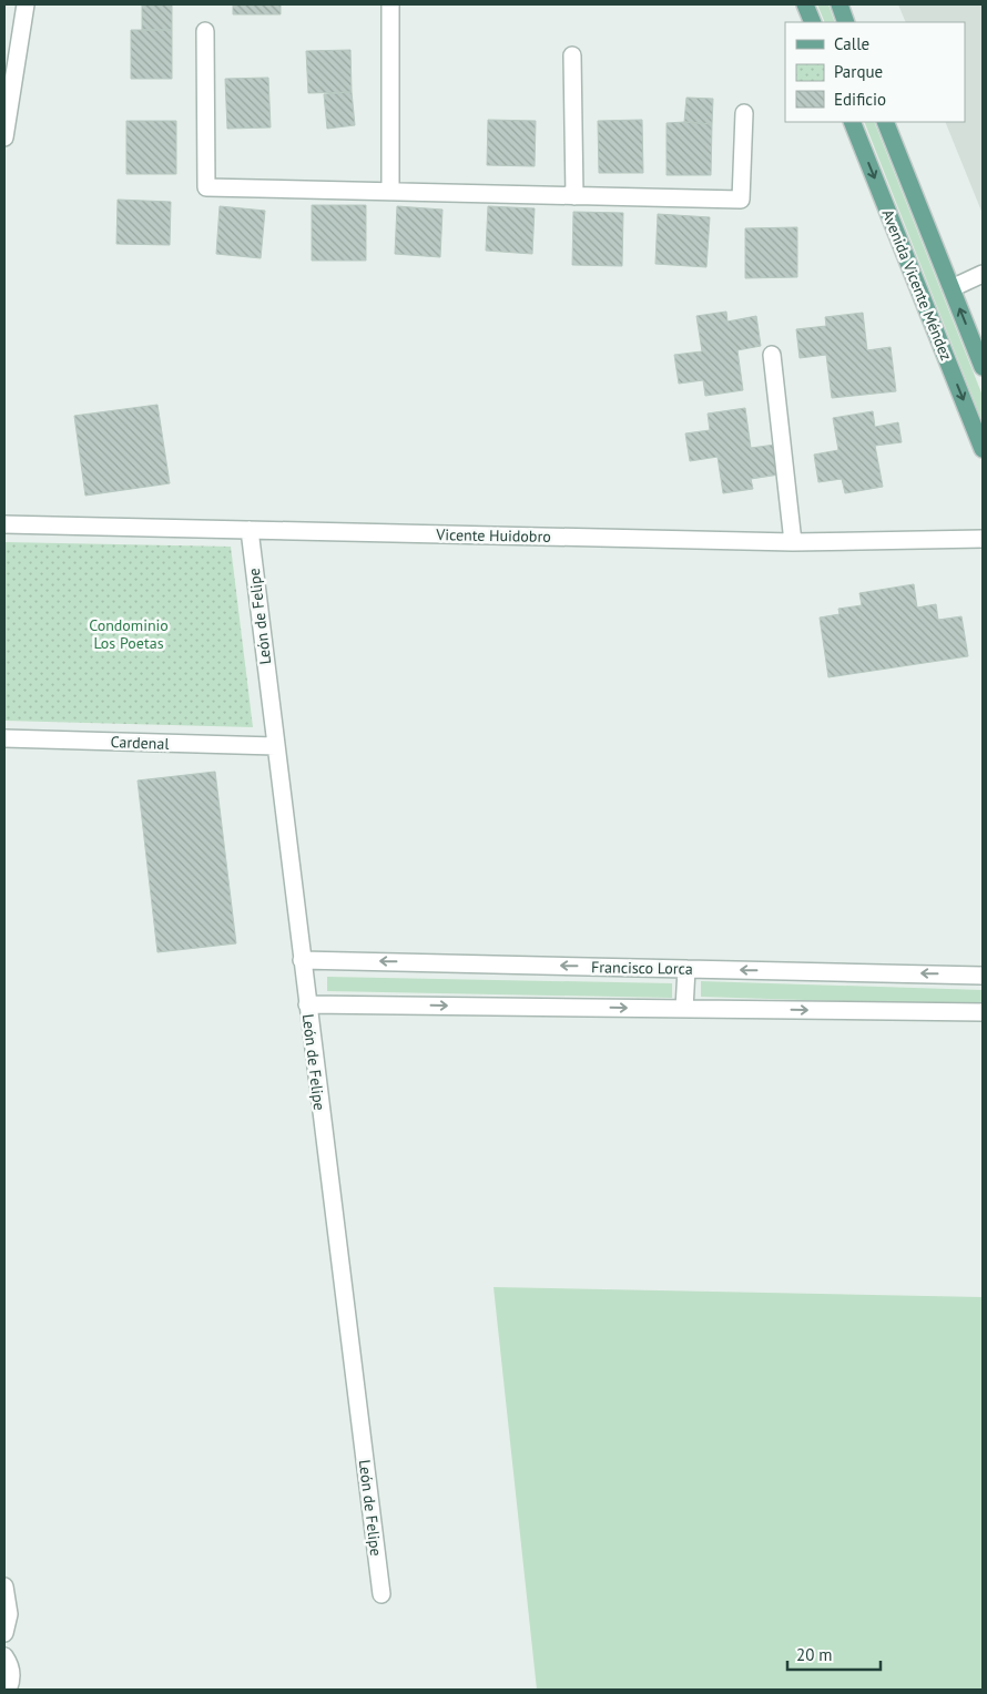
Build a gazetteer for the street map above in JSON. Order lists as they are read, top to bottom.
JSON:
{
  "streets": {
    "main road": ["Avenida Vicente Méndez"],
    "street": [
      "Vicente Huidobro",
      "León de Felipe",
      "Cardenal",
      "Francisco Lorca"
    ]
  },
  "crossings": [
    ["Vicente Huidobro", "León de Felipe"],
    ["León de Felipe", "Cardenal"],
    ["León de Felipe", "Francisco Lorca"]
  ],
  "parks": ["Condominio Los Poetas"],
  "legend": ["Calle", "Parque", "Edificio"],
  "scale_bar": "20 m"
}
